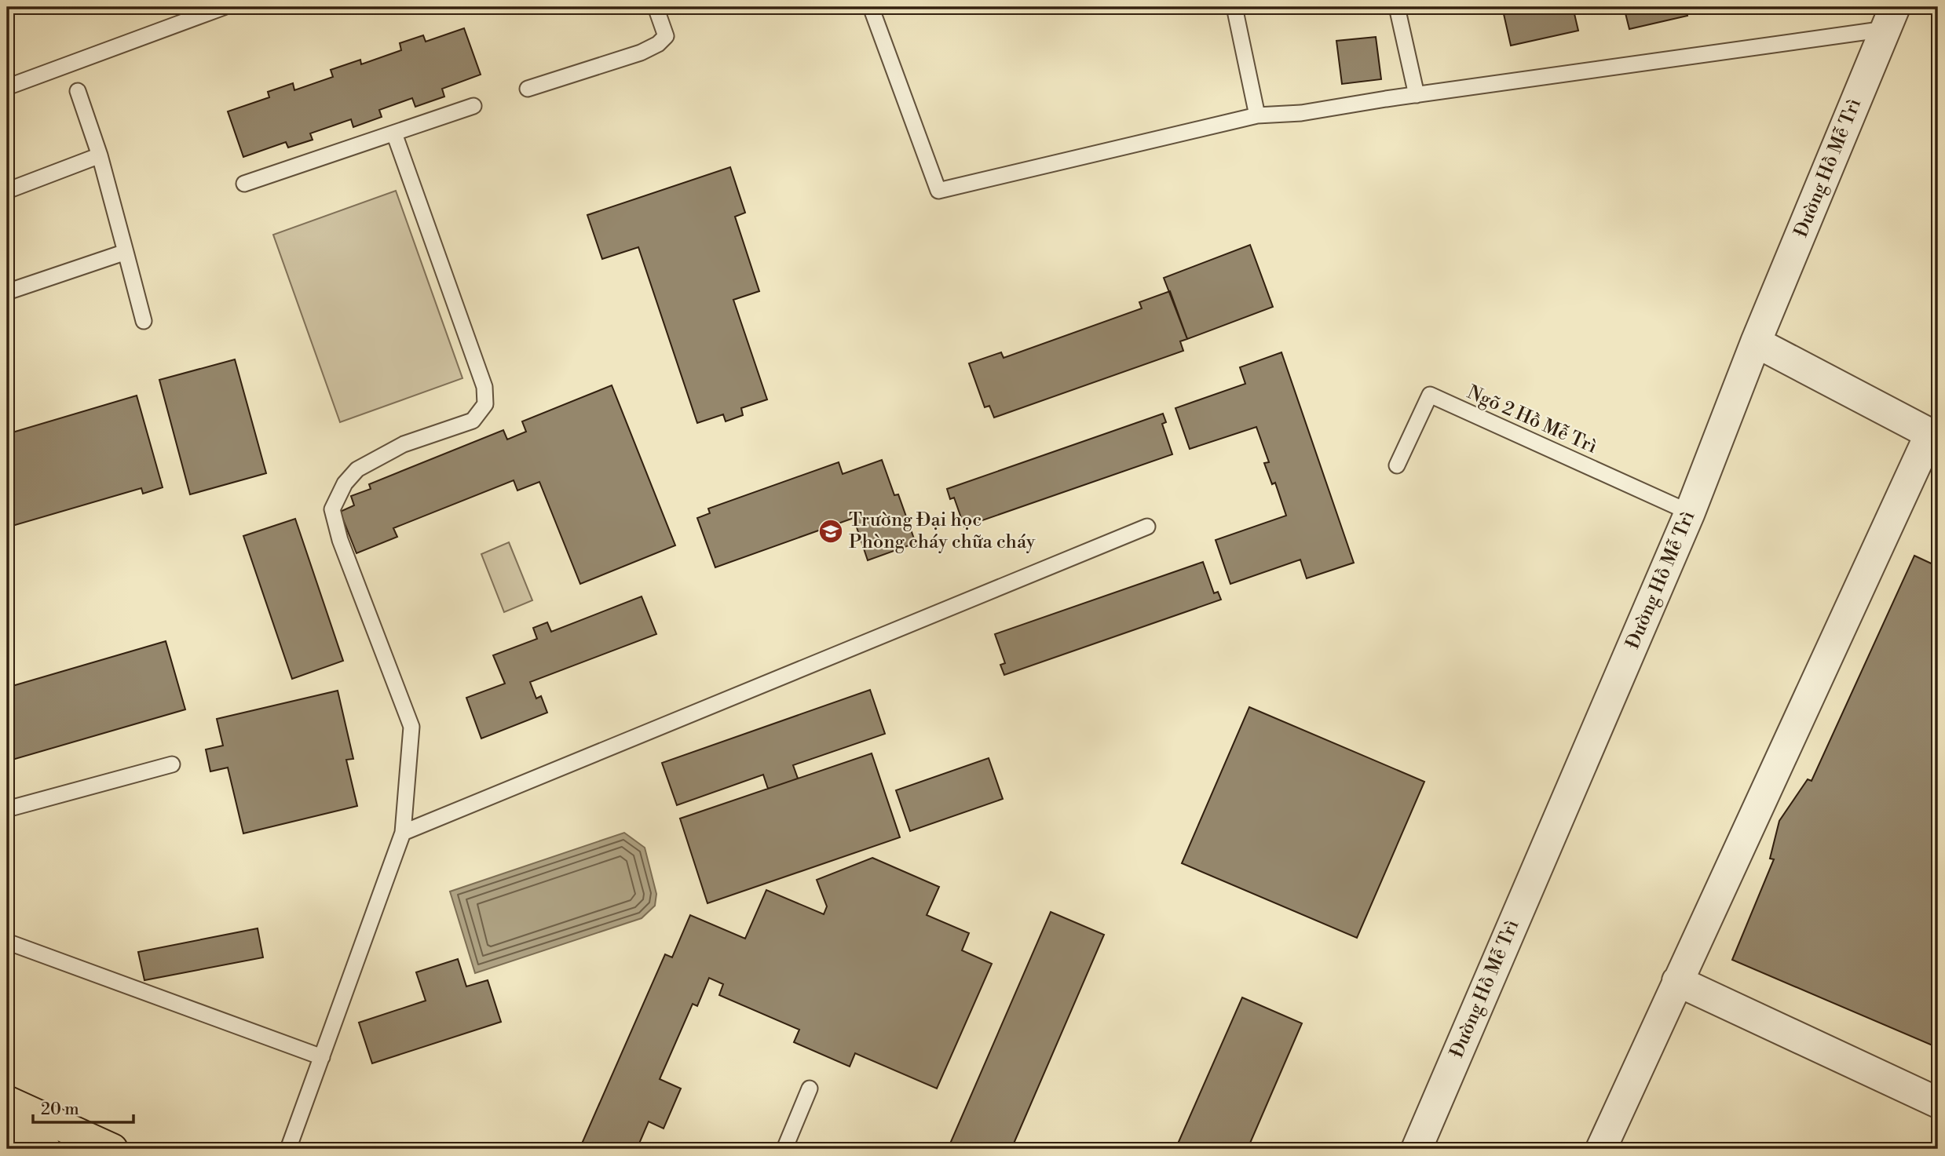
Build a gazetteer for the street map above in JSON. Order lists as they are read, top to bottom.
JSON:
{
  "streets": {
    "street": ["Đường Hồ Mễ Trì"],
    "lane": ["Ngõ 2 Hồ Mễ Trì"]
  },
  "crossings": [
    ["Đường Hồ Mễ Trì", "Ngõ 2 Hồ Mễ Trì"]
  ],
  "places": {
    "school or university": ["Trường Đại học Phòng cháy chữa cháy"]
  },
  "scale_bar": "20 m"
}
